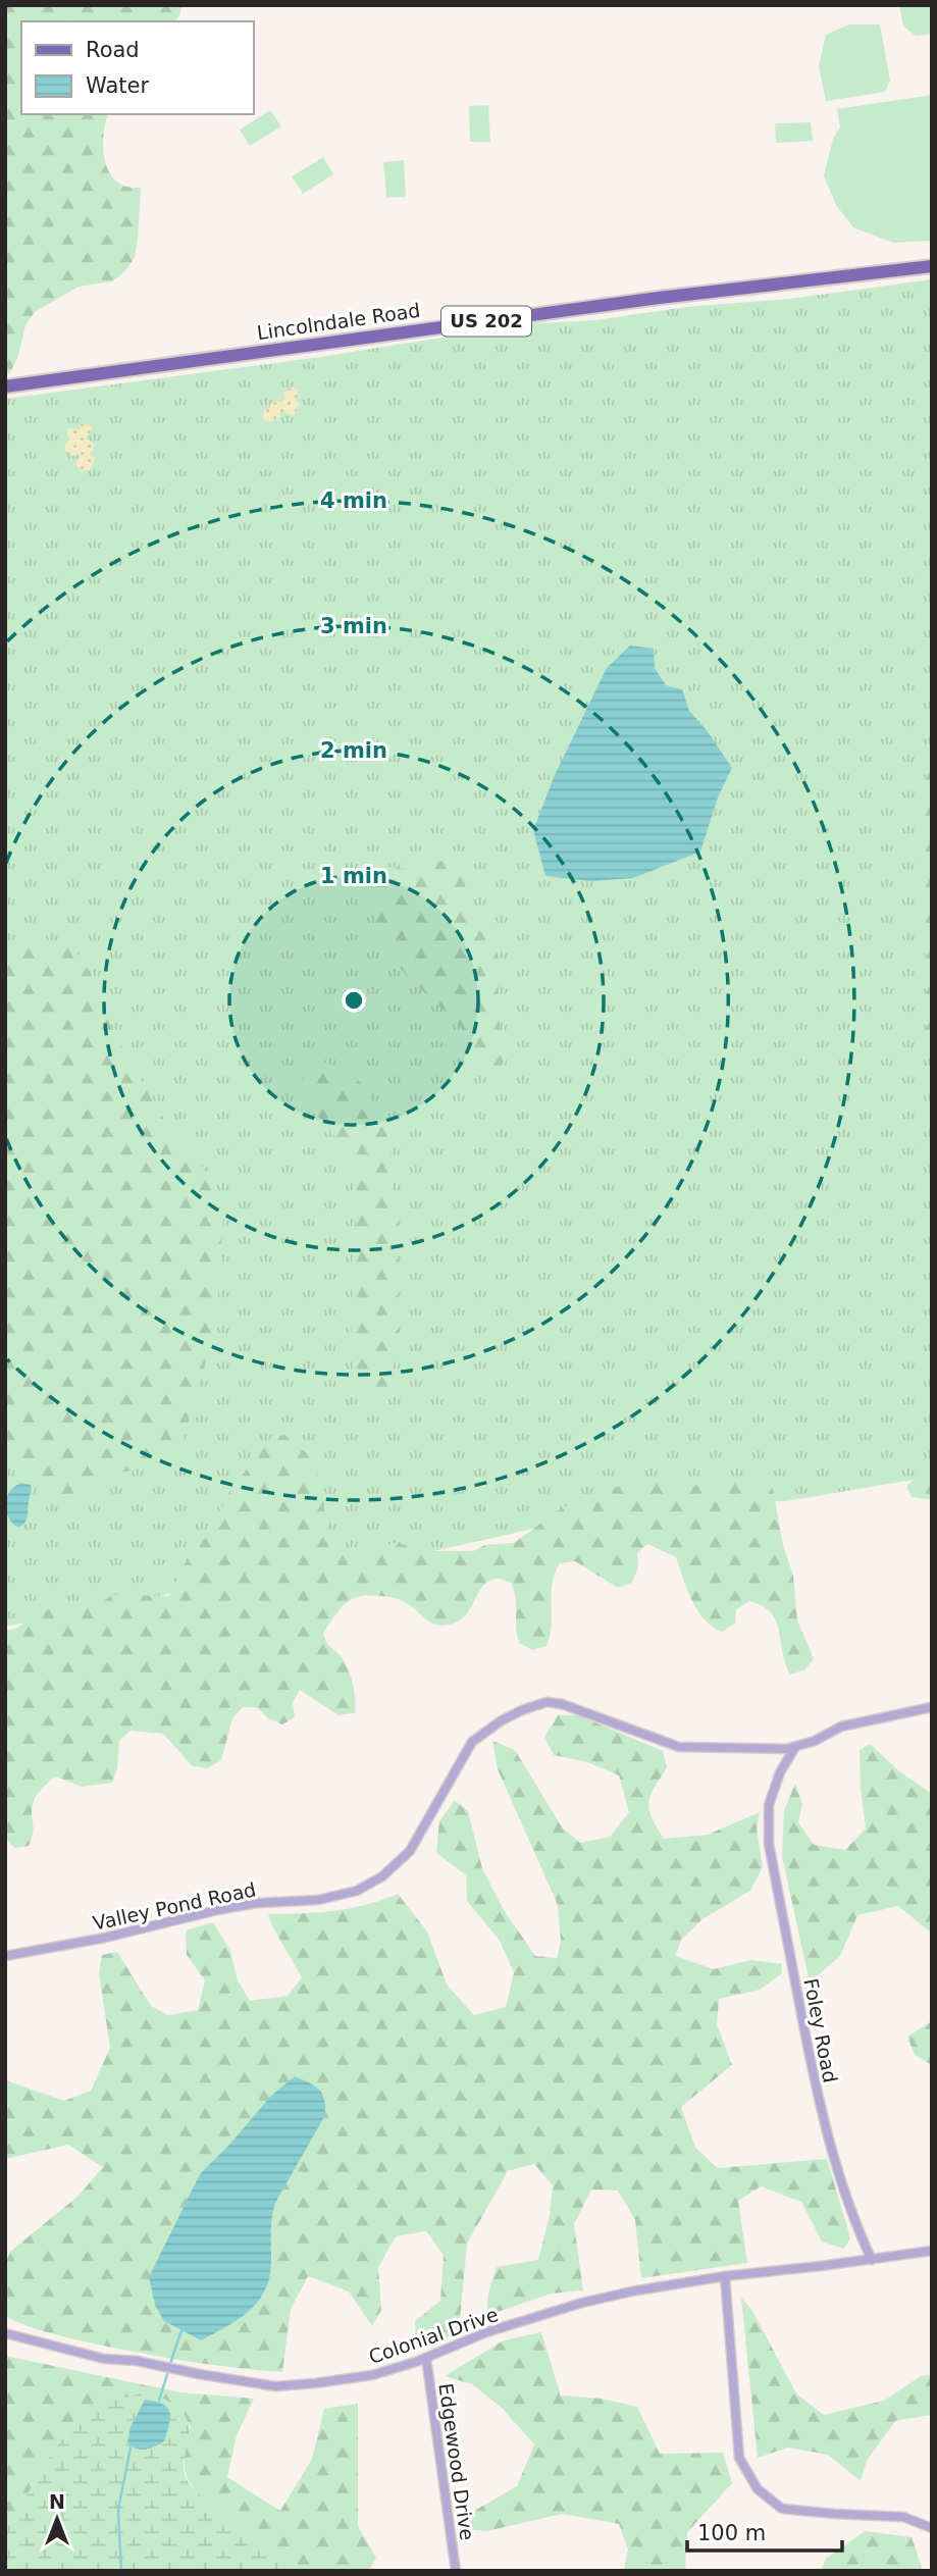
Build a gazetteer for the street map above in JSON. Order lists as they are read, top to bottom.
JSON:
{
  "streets": {
    "main road": ["Lincolndale Road", "US 202"],
    "street": [
      "Valley Pond Road",
      "Foley Road",
      "Colonial Drive",
      "Edgewood Drive"
    ]
  },
  "crossings": [
    ["Valley Pond Road", "Foley Road"],
    ["Foley Road", "Colonial Drive"],
    ["Colonial Drive", "Edgewood Drive"]
  ],
  "legend": ["Road", "Water"],
  "scale_bar": "100 m",
  "north": "top",
  "rings": [
    "4 min",
    "3 min",
    "2 min",
    "1 min"
  ]
}
